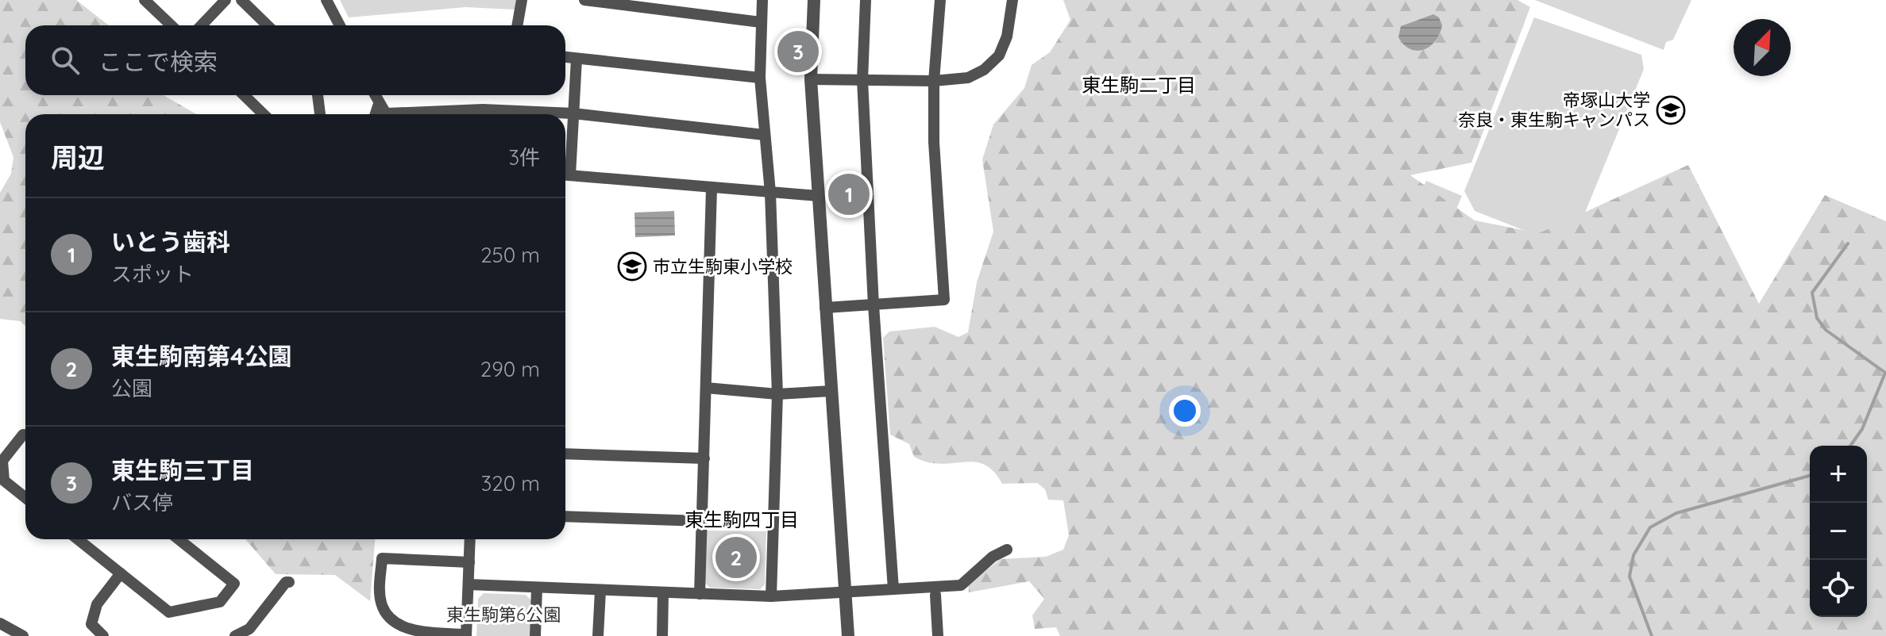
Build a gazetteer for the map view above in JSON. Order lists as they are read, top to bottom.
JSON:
{
  "districts": ["東生駒二丁目", "東生駒四丁目"],
  "parks": ["東生駒第6公園"],
  "places": {
    "school or university": ["帝塚山大学 奈良・東生駒キャンパス", "市立生駒東小学校"]
  },
  "north": "top right",
  "page": {
    "search": "ここで検索",
    "pins": ["3", "1", "2"],
    "heading": ["周辺", "3件"],
    "list": [
      {
        "mark": "1",
        "name": "いとう歯科",
        "note": "スポット",
        "value": "250 m"
      },
      {
        "mark": "2",
        "name": "東生駒南第4公園",
        "note": "公園",
        "value": "290 m"
      },
      {
        "mark": "3",
        "name": "東生駒三丁目",
        "note": "バス停",
        "value": "320 m"
      }
    ],
    "map_buttons": ["+", "−"]
  }
}
